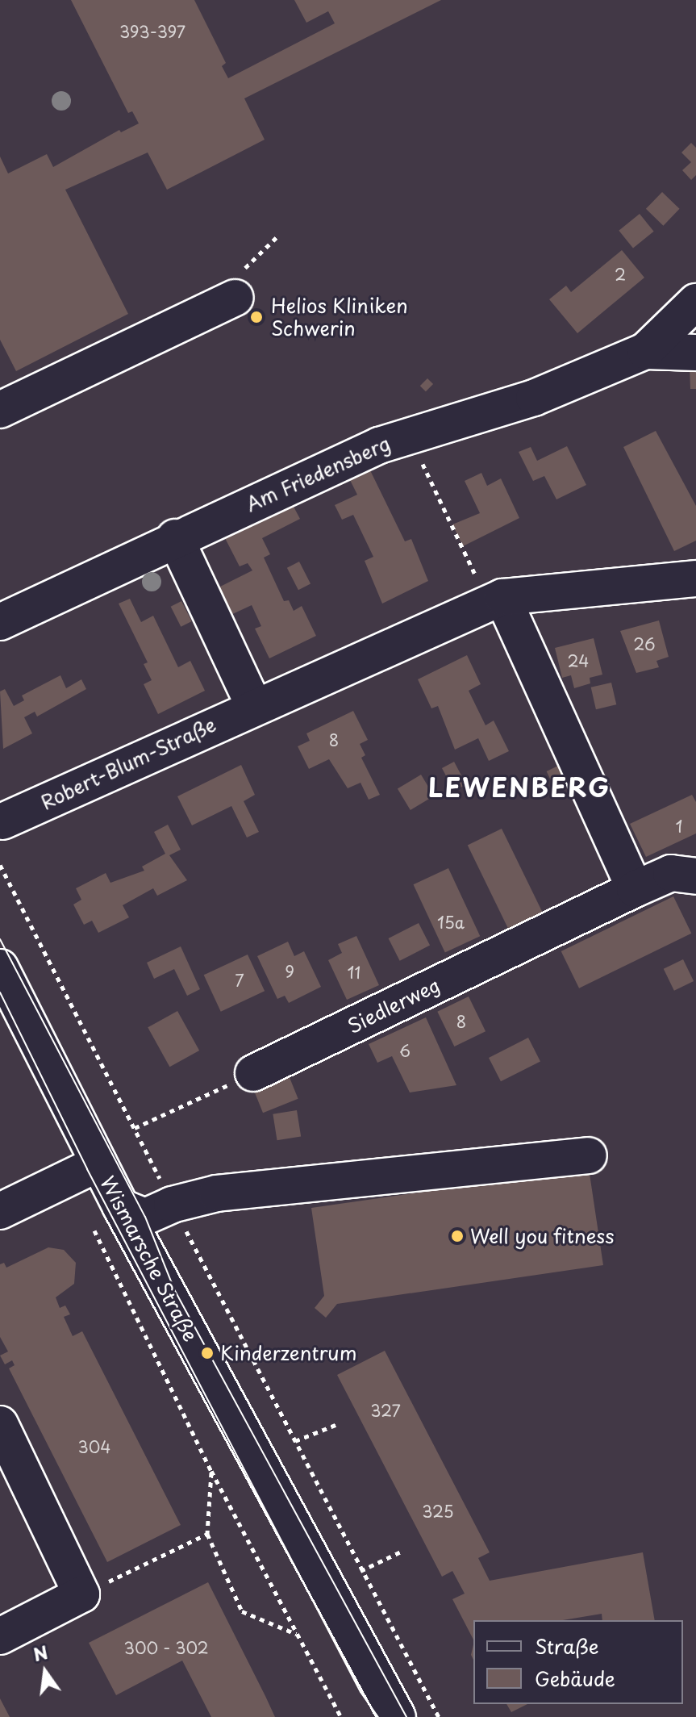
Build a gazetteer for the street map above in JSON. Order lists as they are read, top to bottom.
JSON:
{
  "streets": {
    "street": [
      "Am Friedensberg",
      "Robert-Blum-Straße",
      "Siedlerweg",
      "Wismarsche Straße"
    ]
  },
  "districts": ["LEWENBERG"],
  "places": ["Helios Kliniken Schwerin", "Well you fitness", "Kinderzentrum"],
  "house_numbers": [
    "393-397",
    "2",
    "26",
    "24",
    "8",
    "1",
    "15a",
    "9",
    "11",
    "7",
    "8",
    "6",
    "327",
    "304",
    "325",
    "300 - 302"
  ],
  "legend": ["Straße", "Gebäude"],
  "north": "top"
}
